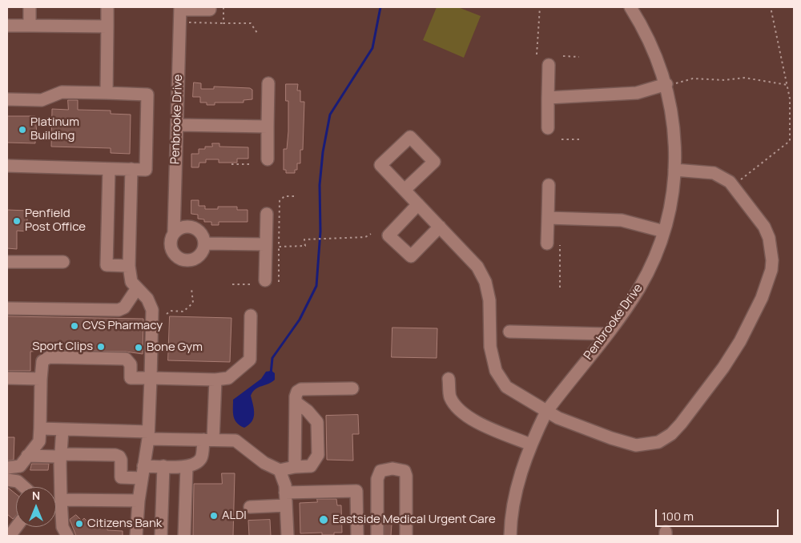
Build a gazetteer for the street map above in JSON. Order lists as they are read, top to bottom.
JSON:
{
  "streets": {
    "street": ["Penbrooke Drive"]
  },
  "places": [
    "Platinum Building",
    "Penfield Post Office",
    "CVS Pharmacy",
    "Sport Clips",
    "Bone Gym",
    "ALDI",
    "Eastside Medical Urgent Care",
    "Citizens Bank"
  ],
  "scale_bar": "100 m",
  "north": "top"
}
